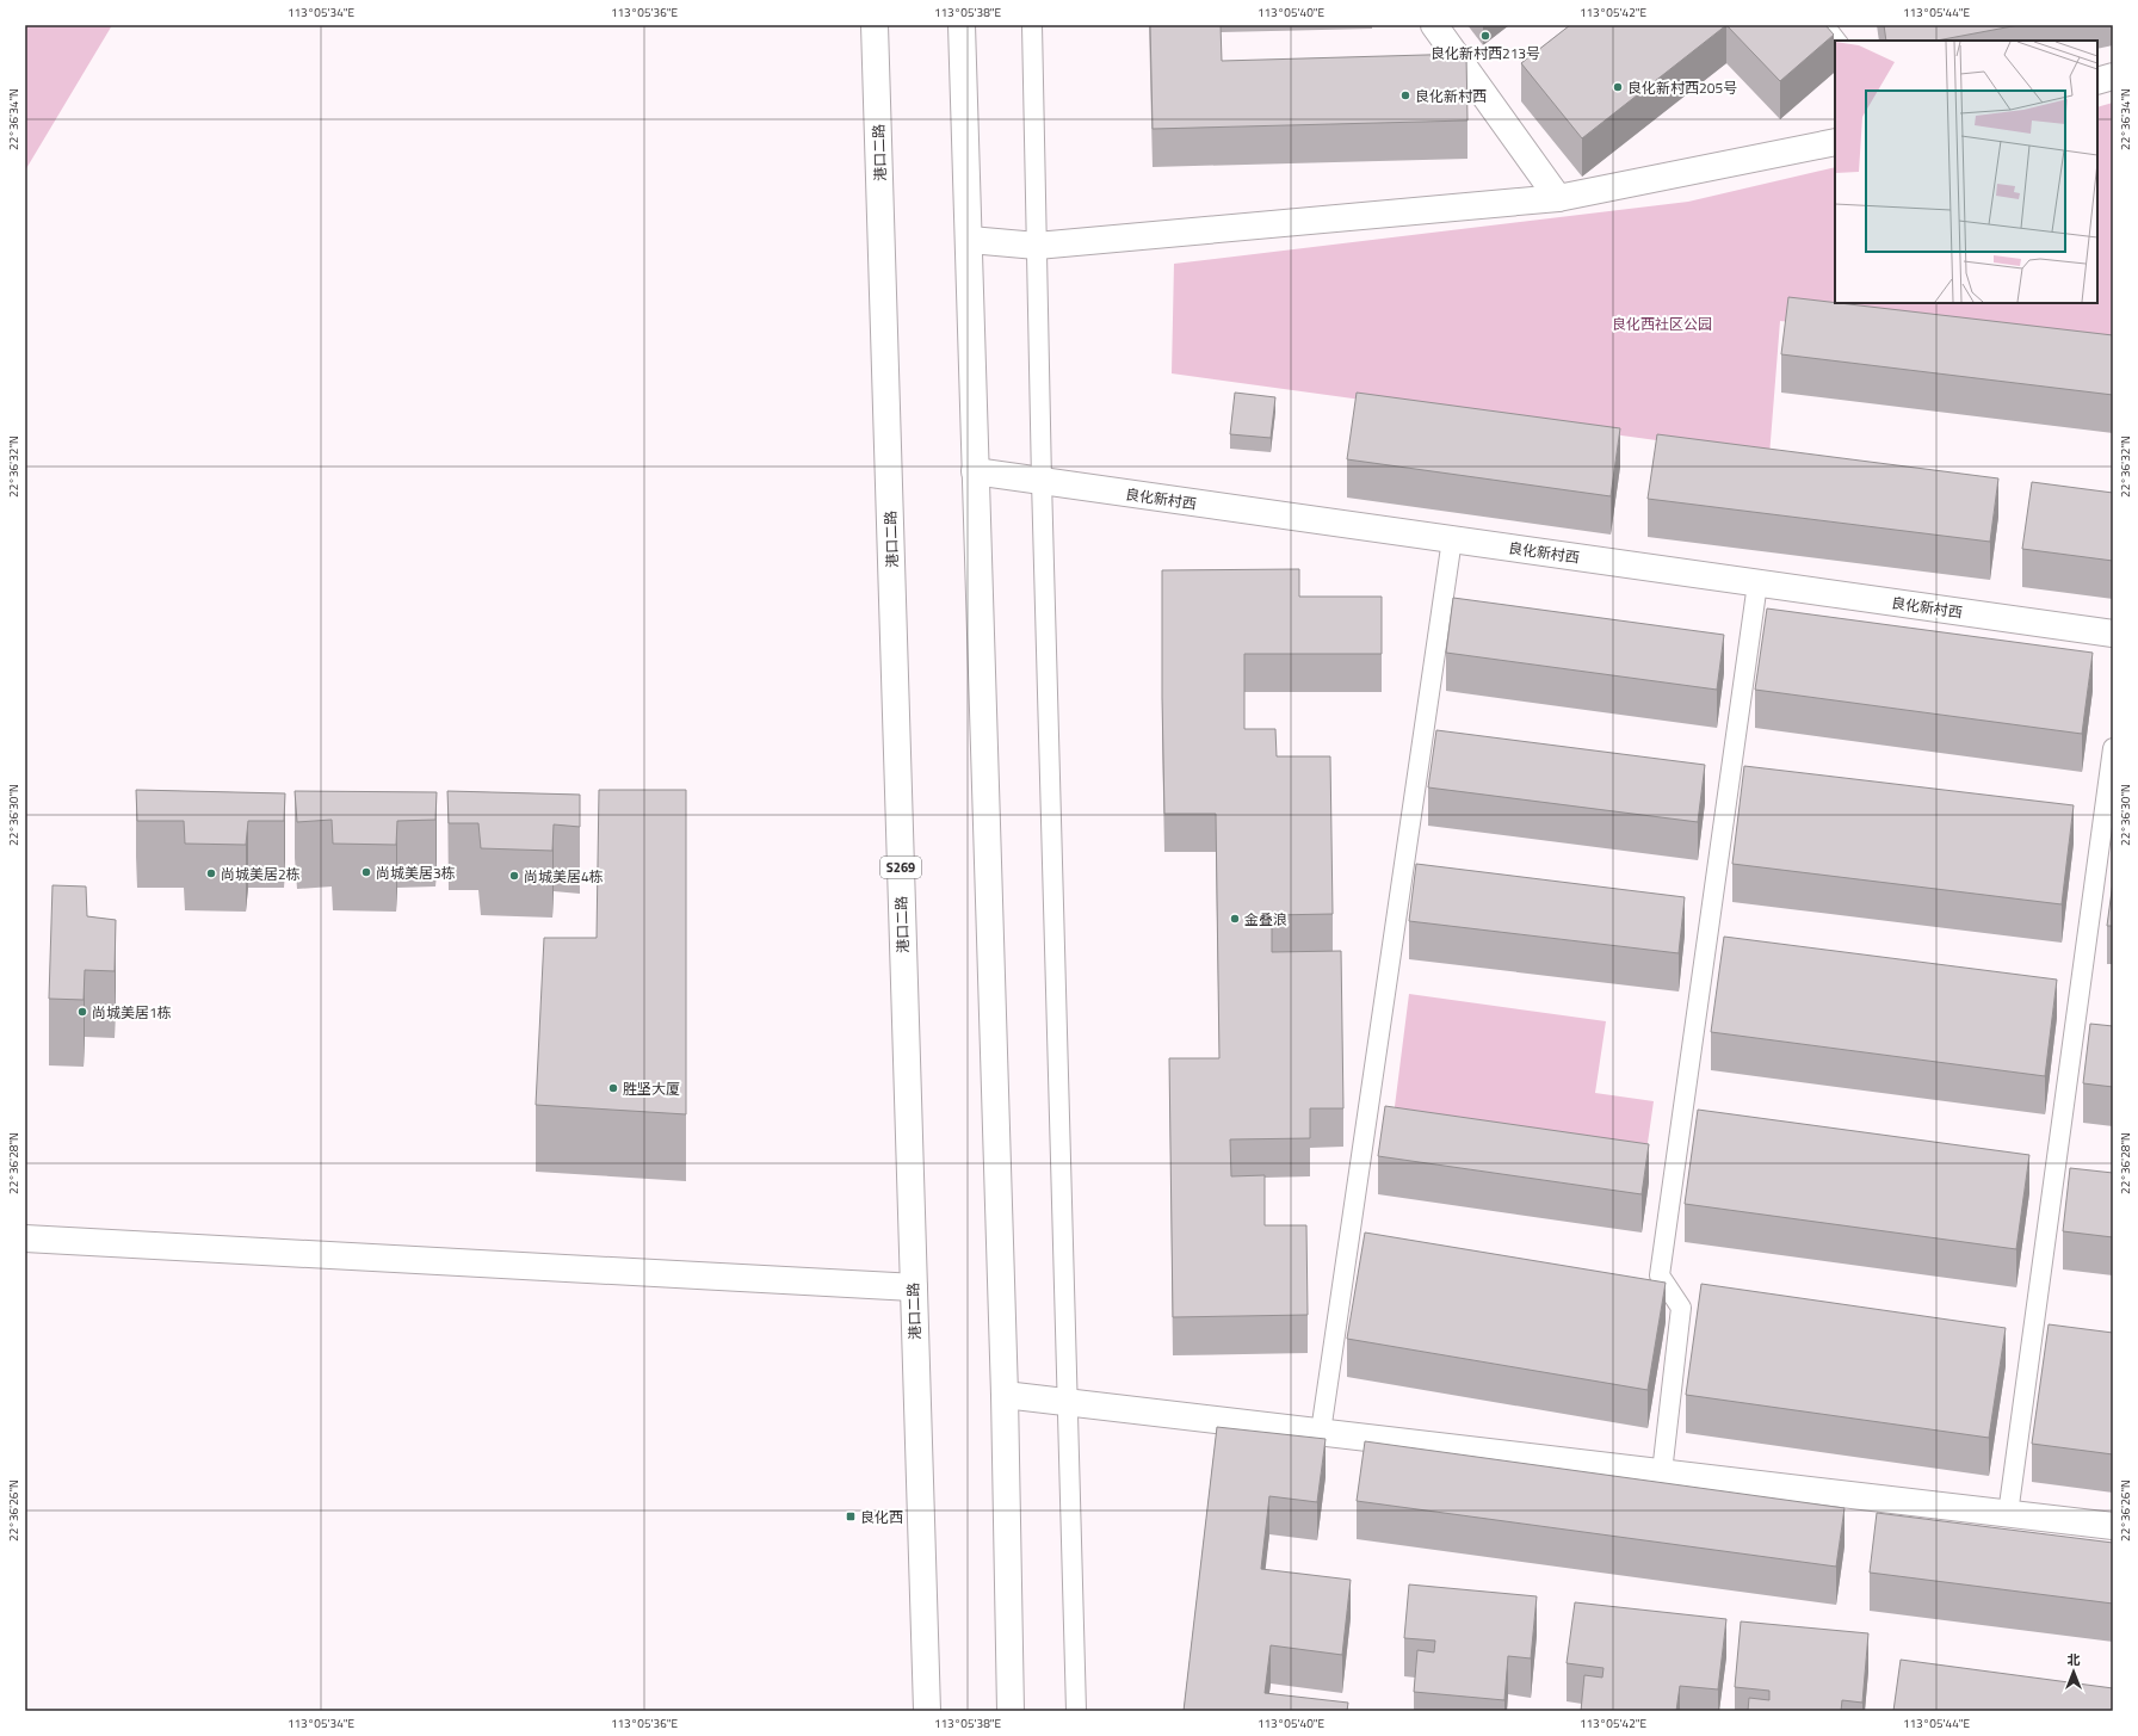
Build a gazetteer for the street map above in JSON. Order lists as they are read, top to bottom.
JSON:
{
  "streets": {
    "street": ["港口二路", "良化新村西", "S269"]
  },
  "parks": ["良化西社区公园"],
  "places": {
    "other": [
      "良化新村西213号",
      "良化新村西205号",
      "良化新村西",
      "尚城美居3栋",
      "尚城美居2栋",
      "尚城美居4栋",
      "金叠浪",
      "尚城美居1栋",
      "胜坚大厦"
    ],
    "transit": ["良化西"]
  },
  "north": "top",
  "coordinates": [
    "113°05'34\"E",
    "113°05'36\"E",
    "113°05'38\"E",
    "113°05'40\"E",
    "113°05'42\"E",
    "113°05'44\"E",
    "22°36'34\"N",
    "22°36'32\"N",
    "22°36'30\"N",
    "22°36'28\"N",
    "22°36'26\"N"
  ]
}
